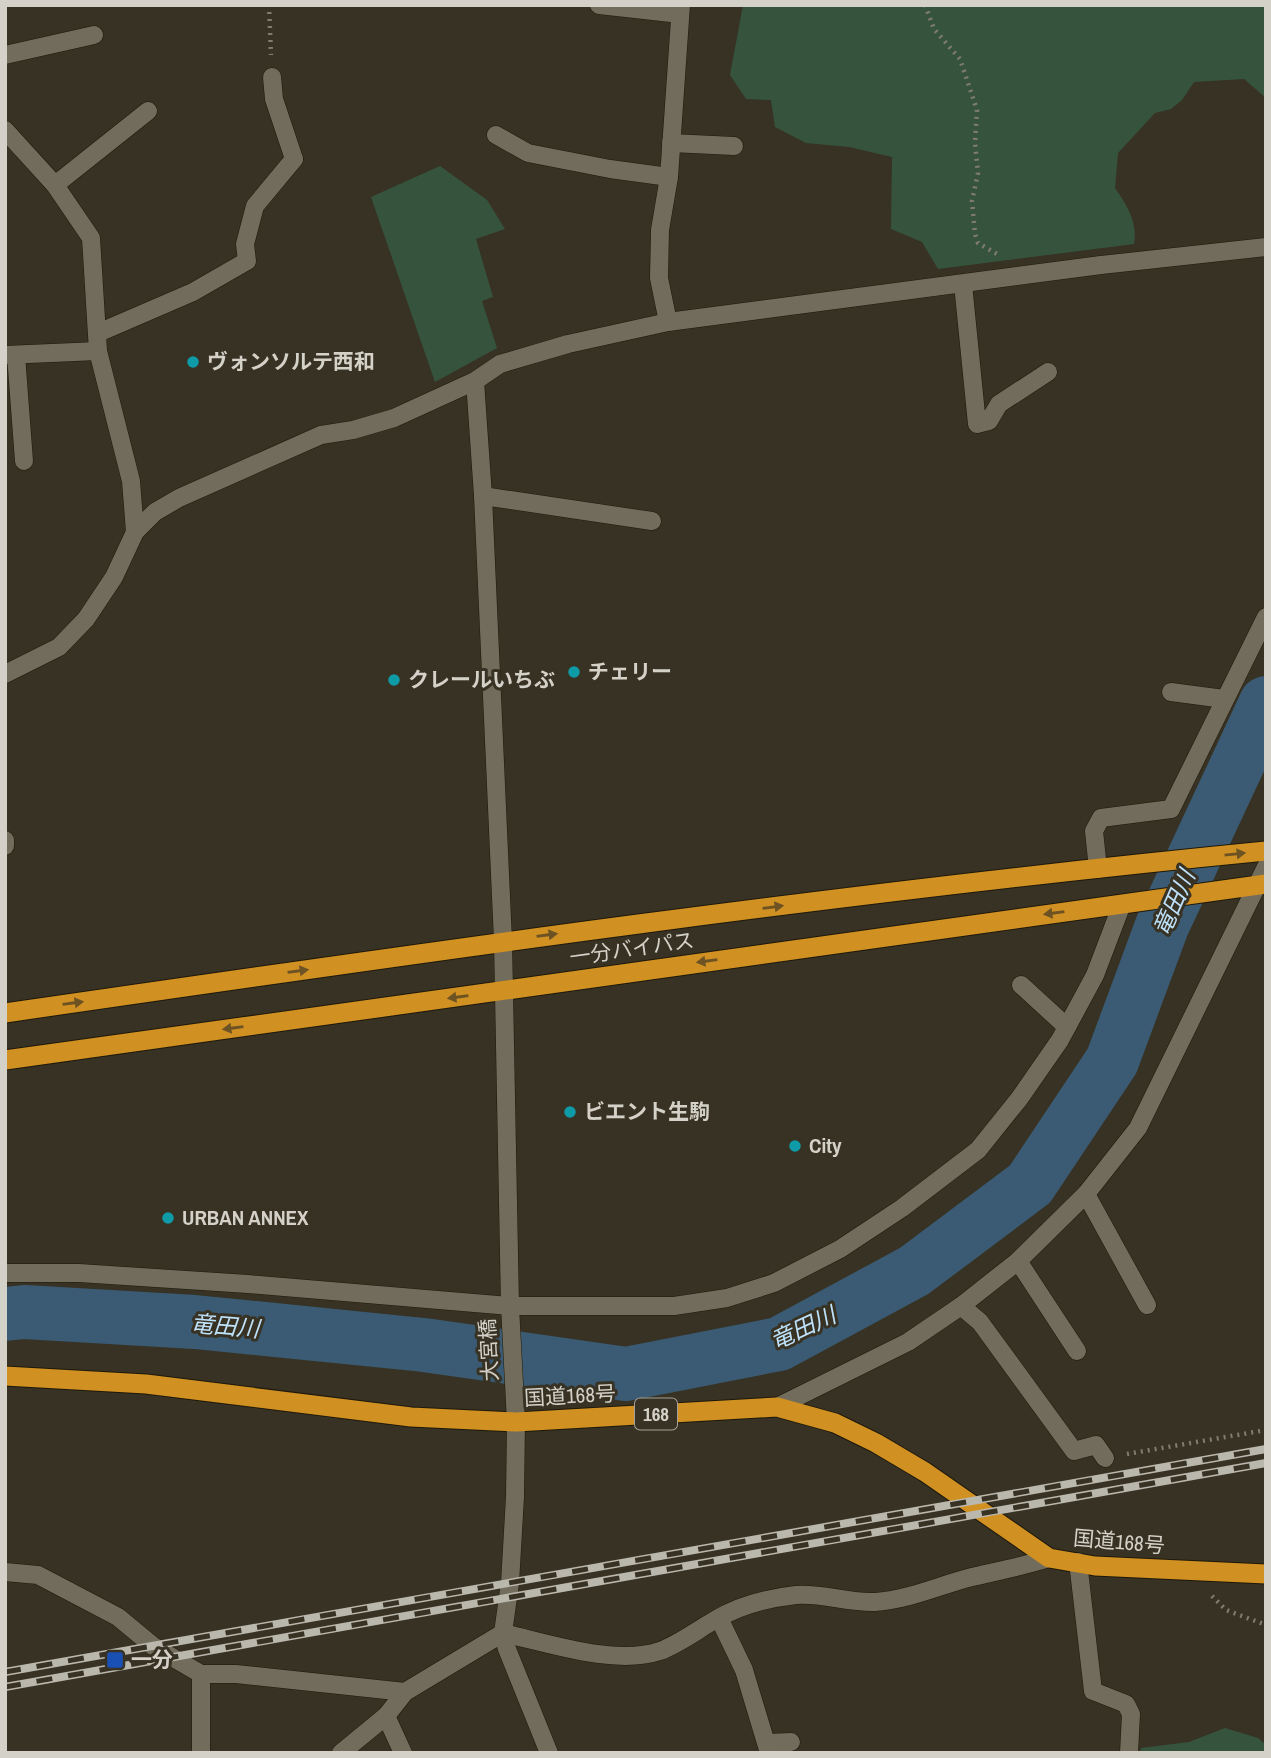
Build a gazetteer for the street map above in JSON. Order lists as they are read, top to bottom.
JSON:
{
  "streets": {
    "highway": ["一分バイパス", "国道168号", "168"],
    "street": ["大宮橋"]
  },
  "crossings": [
    ["一分バイパス", "大宮橋"],
    ["大宮橋", "国道168号"]
  ],
  "water": ["竜田川"],
  "places": {
    "other": [
      "ヴォンソルテ西和",
      "チェリー",
      "クレールいちぶ",
      "ビエント生駒",
      "City",
      "URBAN ANNEX"
    ],
    "transit": ["一分"]
  }
}
